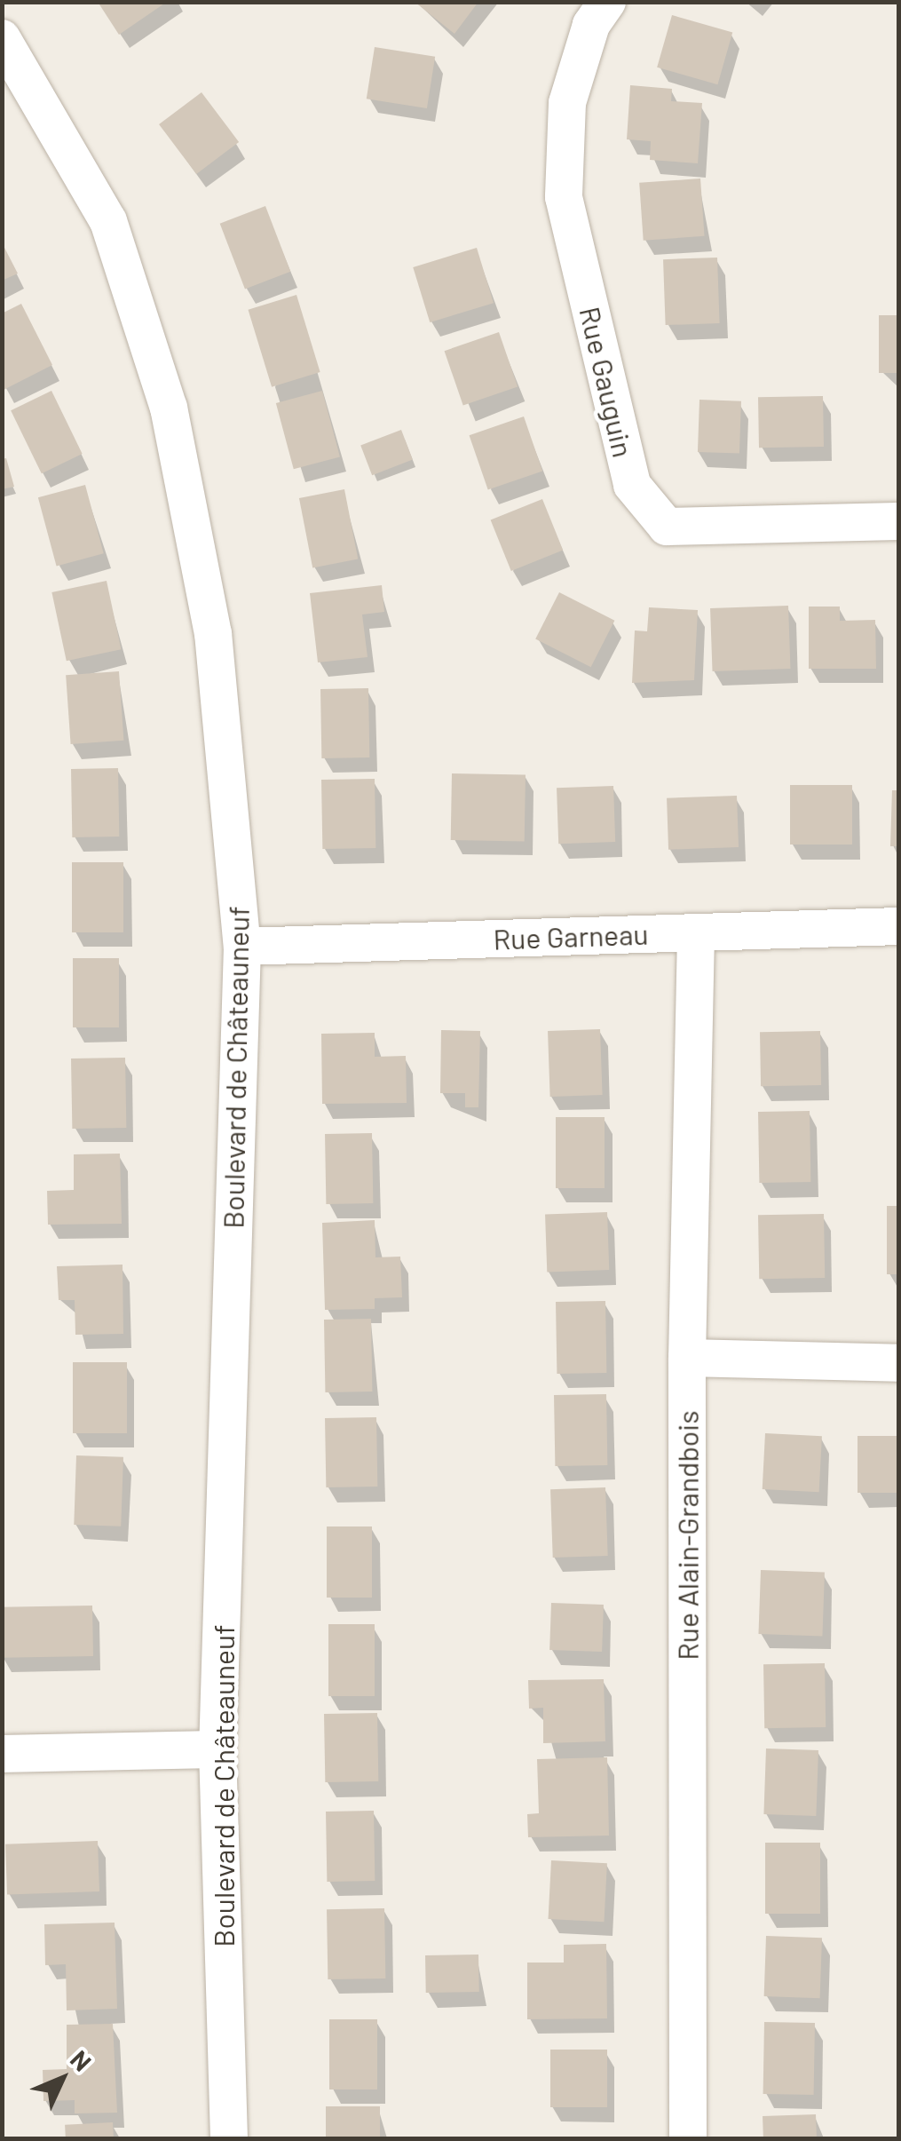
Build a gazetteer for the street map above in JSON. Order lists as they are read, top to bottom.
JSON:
{
  "streets": {
    "street": [
      "Rue Gauguin",
      "Rue Garneau",
      "Boulevard de Châteauneuf",
      "Rue Alain-Grandbois"
    ]
  },
  "crossings": [
    ["Rue Garneau", "Boulevard de Châteauneuf"],
    ["Rue Garneau", "Rue Alain-Grandbois"]
  ],
  "north": "top right"
}
